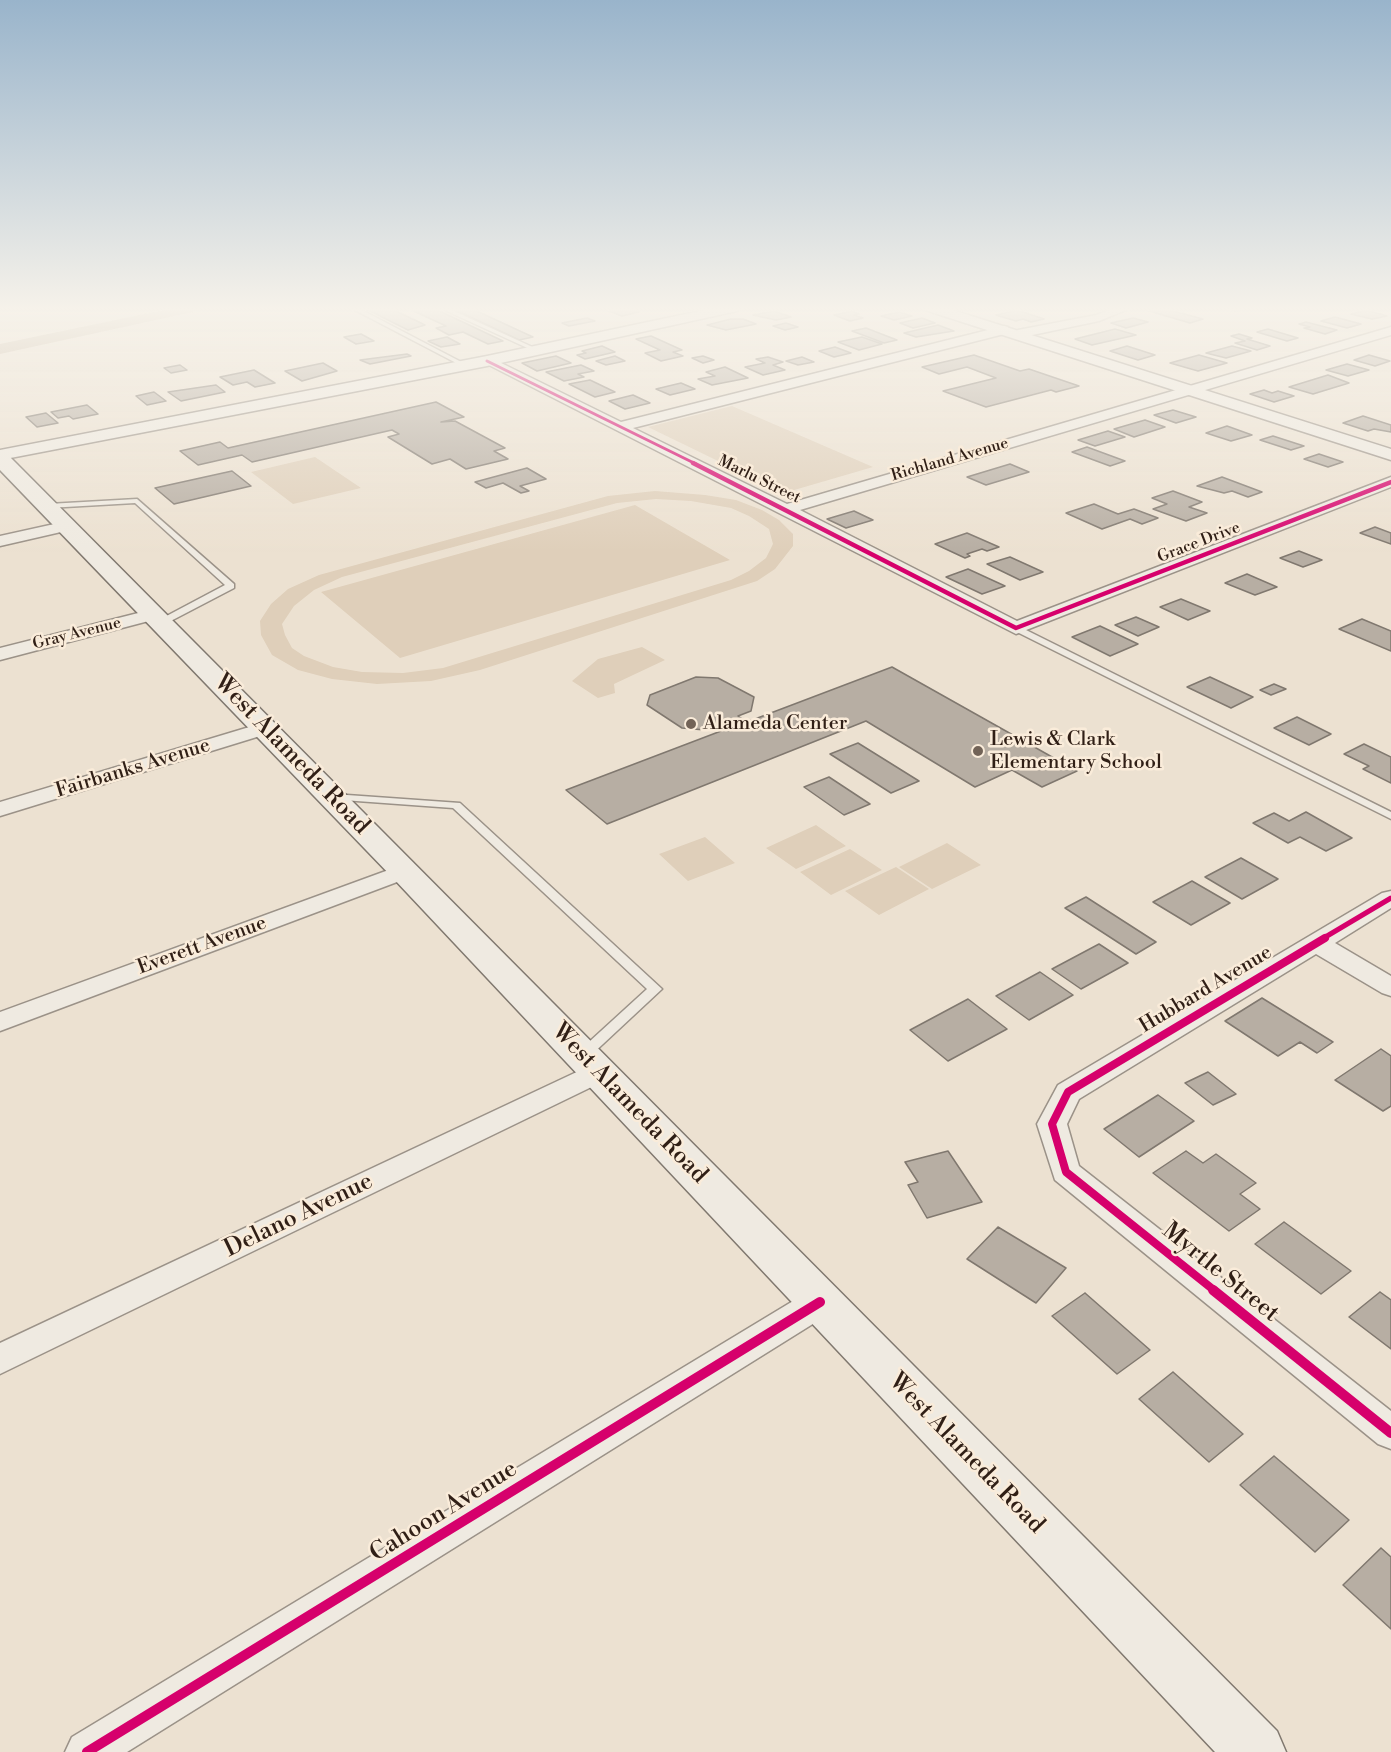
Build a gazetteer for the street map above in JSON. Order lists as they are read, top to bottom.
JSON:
{
  "streets": {
    "main road": ["West Alameda Road"],
    "street": [
      "Richland Avenue",
      "Marlu Street",
      "Grace Drive",
      "Gray Avenue",
      "Fairbanks Avenue",
      "Everett Avenue",
      "Hubbard Avenue",
      "Delano Avenue",
      "Myrtle Street",
      "Cahoon Avenue"
    ]
  },
  "crossings": [
    ["Richland Avenue", "Marlu Street"],
    ["Marlu Street", "Grace Drive"],
    ["Gray Avenue", "West Alameda Road"],
    ["West Alameda Road", "Fairbanks Avenue"],
    ["West Alameda Road", "Everett Avenue"],
    ["West Alameda Road", "Delano Avenue"],
    ["West Alameda Road", "Cahoon Avenue"],
    ["Hubbard Avenue", "Myrtle Street"]
  ],
  "places": ["Alameda Center", "Lewis & Clark Elementary School"]
}
